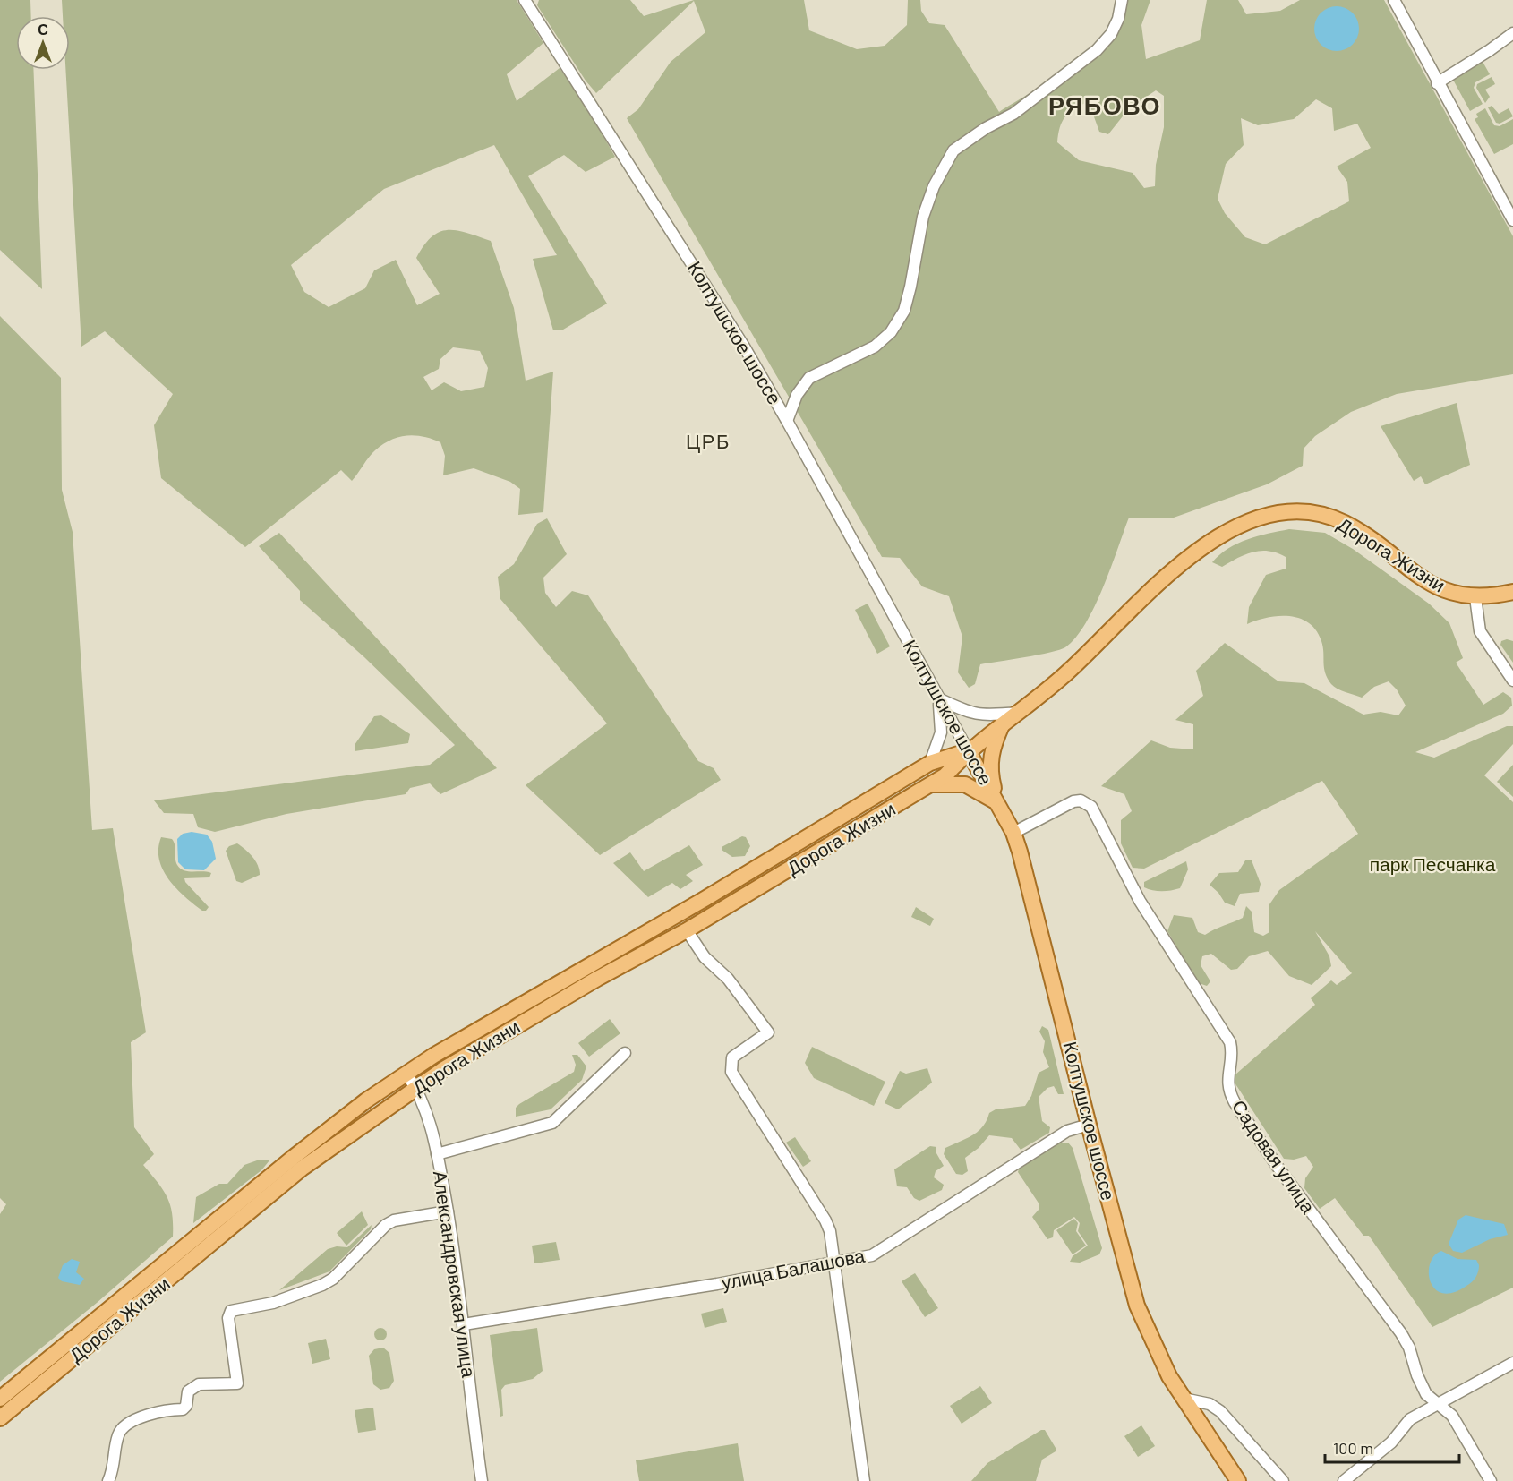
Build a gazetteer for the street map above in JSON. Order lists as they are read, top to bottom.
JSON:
{
  "streets": {
    "main road": ["Колтушское шоссе", "Дорога Жизни"],
    "street": ["Садовая улица", "улица Балашова", "Александровская улица"]
  },
  "crossings": [
    ["Колтушское шоссе", "Дорога Жизни"],
    ["Колтушское шоссе", "Садовая улица"],
    ["Колтушское шоссе", "улица Балашова"],
    ["Дорога Жизни", "Александровская улица"],
    ["улица Балашова", "Александровская улица"]
  ],
  "districts": ["РЯБОВО", "ЦРБ"],
  "parks": ["парк Песчанка"],
  "scale_bar": "100 m",
  "north": "top"
}
